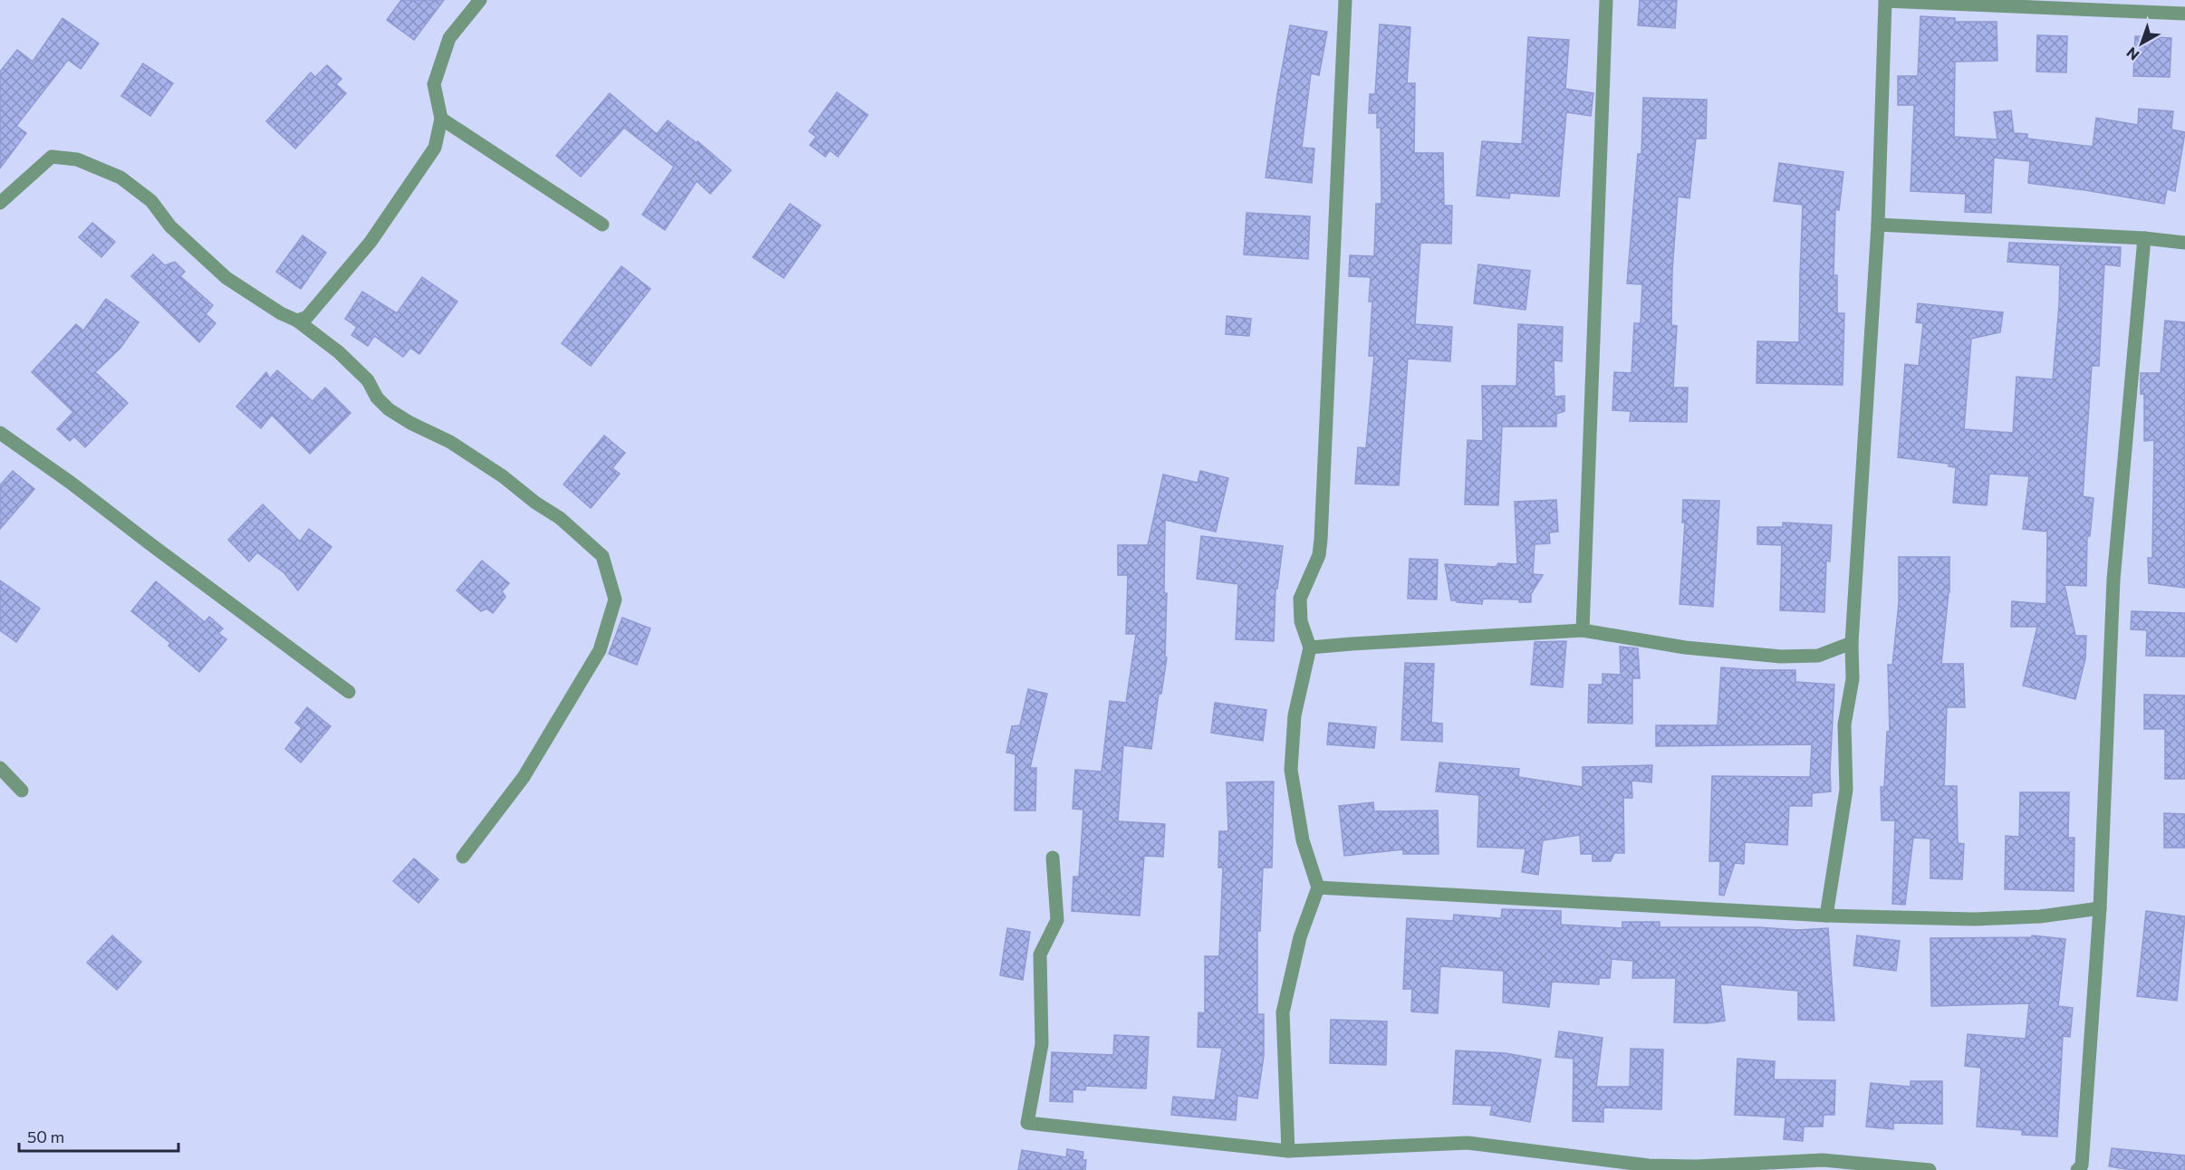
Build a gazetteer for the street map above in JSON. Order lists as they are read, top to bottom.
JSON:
{
  "scale_bar": "50 m",
  "north": "bottom left"
}
